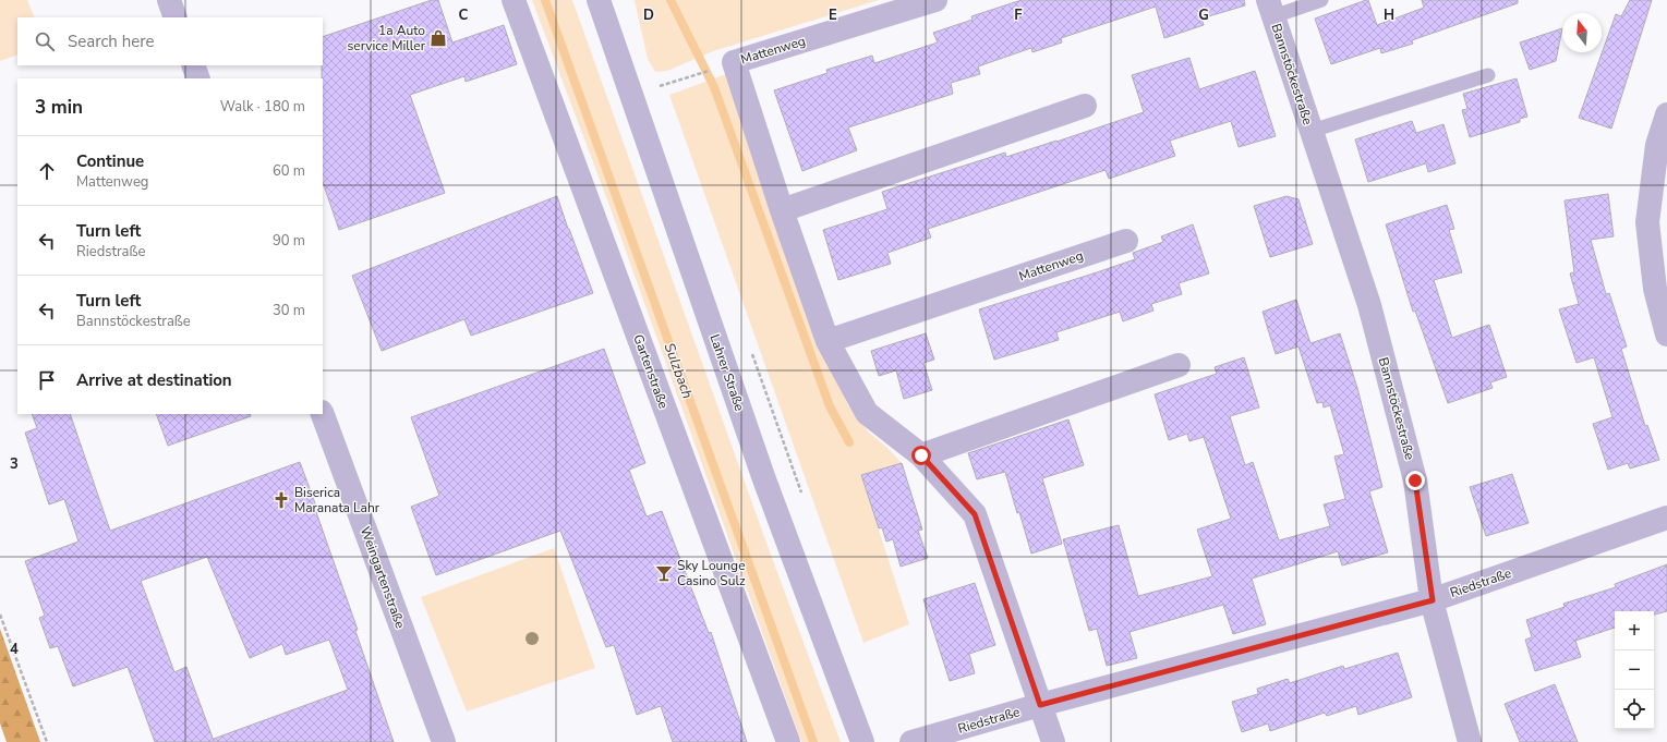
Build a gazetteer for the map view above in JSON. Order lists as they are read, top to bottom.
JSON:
{
  "streets": {
    "street": [
      "Mattenweg",
      "Bannstöckestraße",
      "Gartenstraße",
      "Lahrer Straße",
      "Weingartenstraße",
      "Riedstraße"
    ]
  },
  "crossings": [
    ["Mattenweg", "Riedstraße"],
    ["Bannstöckestraße", "Riedstraße"]
  ],
  "water": ["Sulzbach"],
  "places": {
    "shop": ["1a Auto service Miller"],
    "church": ["Biserica Maranata Lahr"],
    "bar": ["Sky Lounge Casino Sulz"]
  },
  "north": "top",
  "page": {
    "search": "Search here",
    "heading": ["3 min", "Walk · 180 m"],
    "list": [
      ["Continue", "Mattenweg", "60 m"],
      ["Turn left", "Riedstraße", "90 m"],
      ["Turn left", "Bannstöckestraße", "30 m"],
      "Arrive at destination"
    ],
    "map_buttons": ["+", "−"]
  },
  "grid": {
    "columns": [
      "C",
      "D",
      "E",
      "F",
      "G",
      "H"
    ],
    "rows": ["3", "4"]
  }
}
